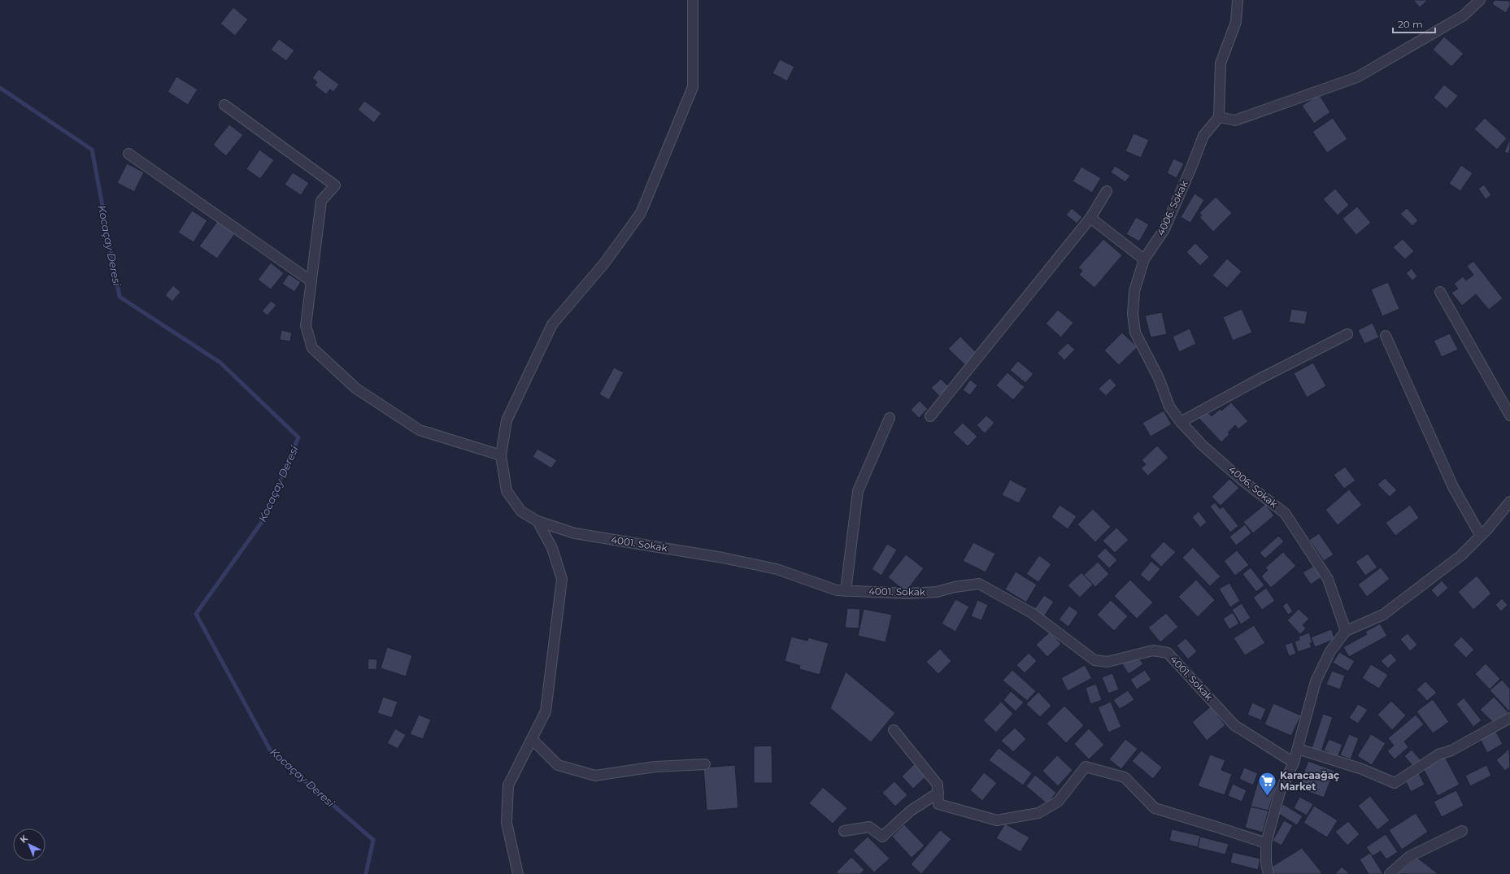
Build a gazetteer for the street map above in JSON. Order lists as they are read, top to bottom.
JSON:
{
  "streets": {
    "street": ["4006. Sokak", "4001. Sokak"]
  },
  "water": ["Kocaçay Deresi"],
  "places": {
    "supermarket": ["Karacaağaç Market"]
  },
  "scale_bar": "20 m",
  "north": "top left"
}
